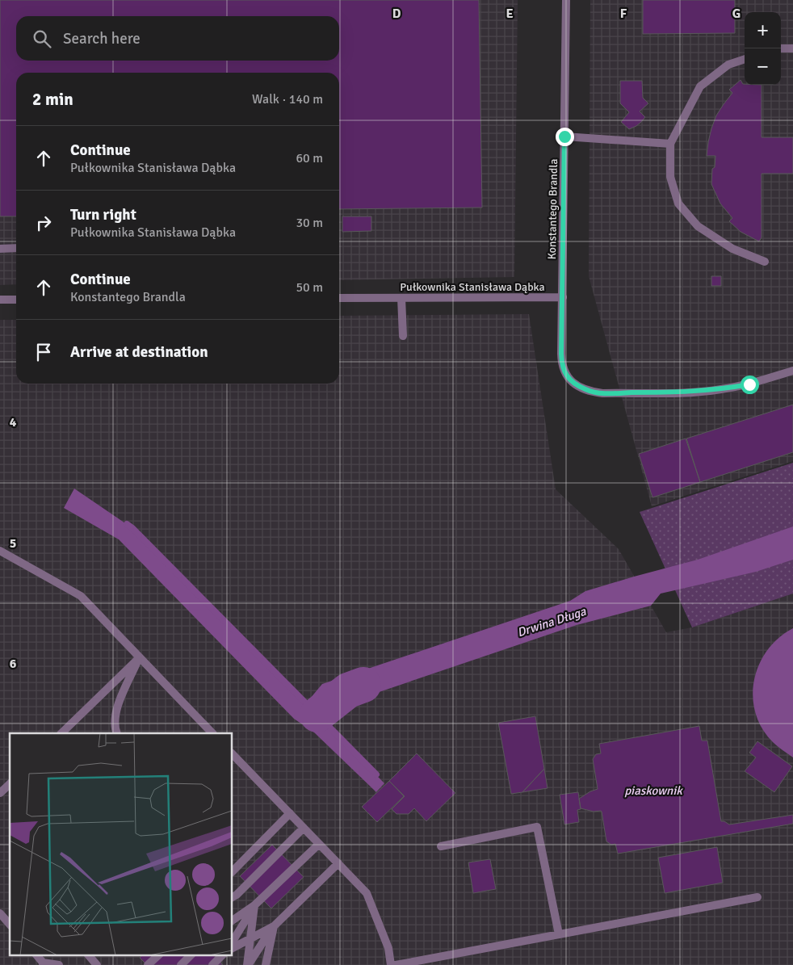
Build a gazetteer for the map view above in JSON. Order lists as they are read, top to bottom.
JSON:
{
  "streets": {
    "street": ["Konstantego Brandla", "Pułkownika Stanisława Dąbka"]
  },
  "crossings": [
    ["Konstantego Brandla", "Pułkownika Stanisława Dąbka"]
  ],
  "water": ["Drwina Długa", "piaskownik"],
  "page": {
    "map_buttons": ["+", "−"],
    "search": "Search here",
    "heading": ["2 min", "Walk · 140 m"],
    "list": [
      ["Continue", "Pułkownika Stanisława Dąbka", "60 m"],
      ["Turn right", "Pułkownika Stanisława Dąbka", "30 m"],
      ["Continue", "Konstantego Brandla", "50 m"],
      "Arrive at destination"
    ]
  },
  "grid": {
    "columns": [
      "D",
      "E",
      "F",
      "G"
    ],
    "rows": ["4", "5", "6"]
  }
}
